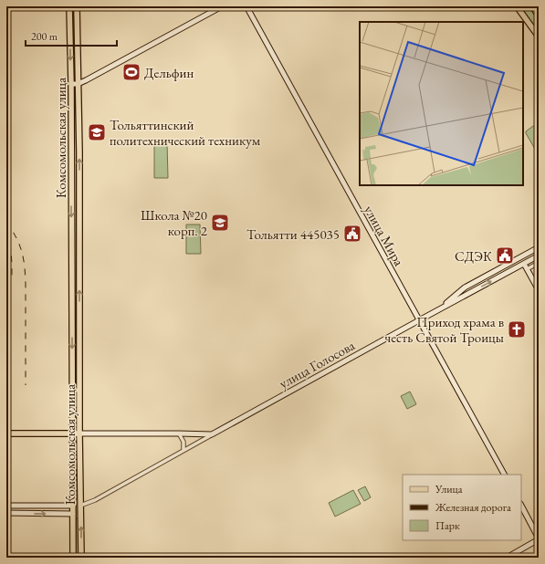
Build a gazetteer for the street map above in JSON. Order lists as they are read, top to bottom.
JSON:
{
  "streets": {
    "main road": ["Комсомольская улица", "улица Мира", "улица Голосова"]
  },
  "crossings": [
    ["улица Мира", "улица Голосова"]
  ],
  "places": {
    "sports": ["Дельфин"],
    "school or university": ["Тольяттинский политехнический техникум", "Школа №20 корп. 2"],
    "public building": ["Тольятти 445035", "СДЭК"],
    "church": ["Приход храма в честь Святой Троицы"]
  },
  "legend": ["Улица", "Железная дорога", "Парк"],
  "scale_bar": "200 m"
}
